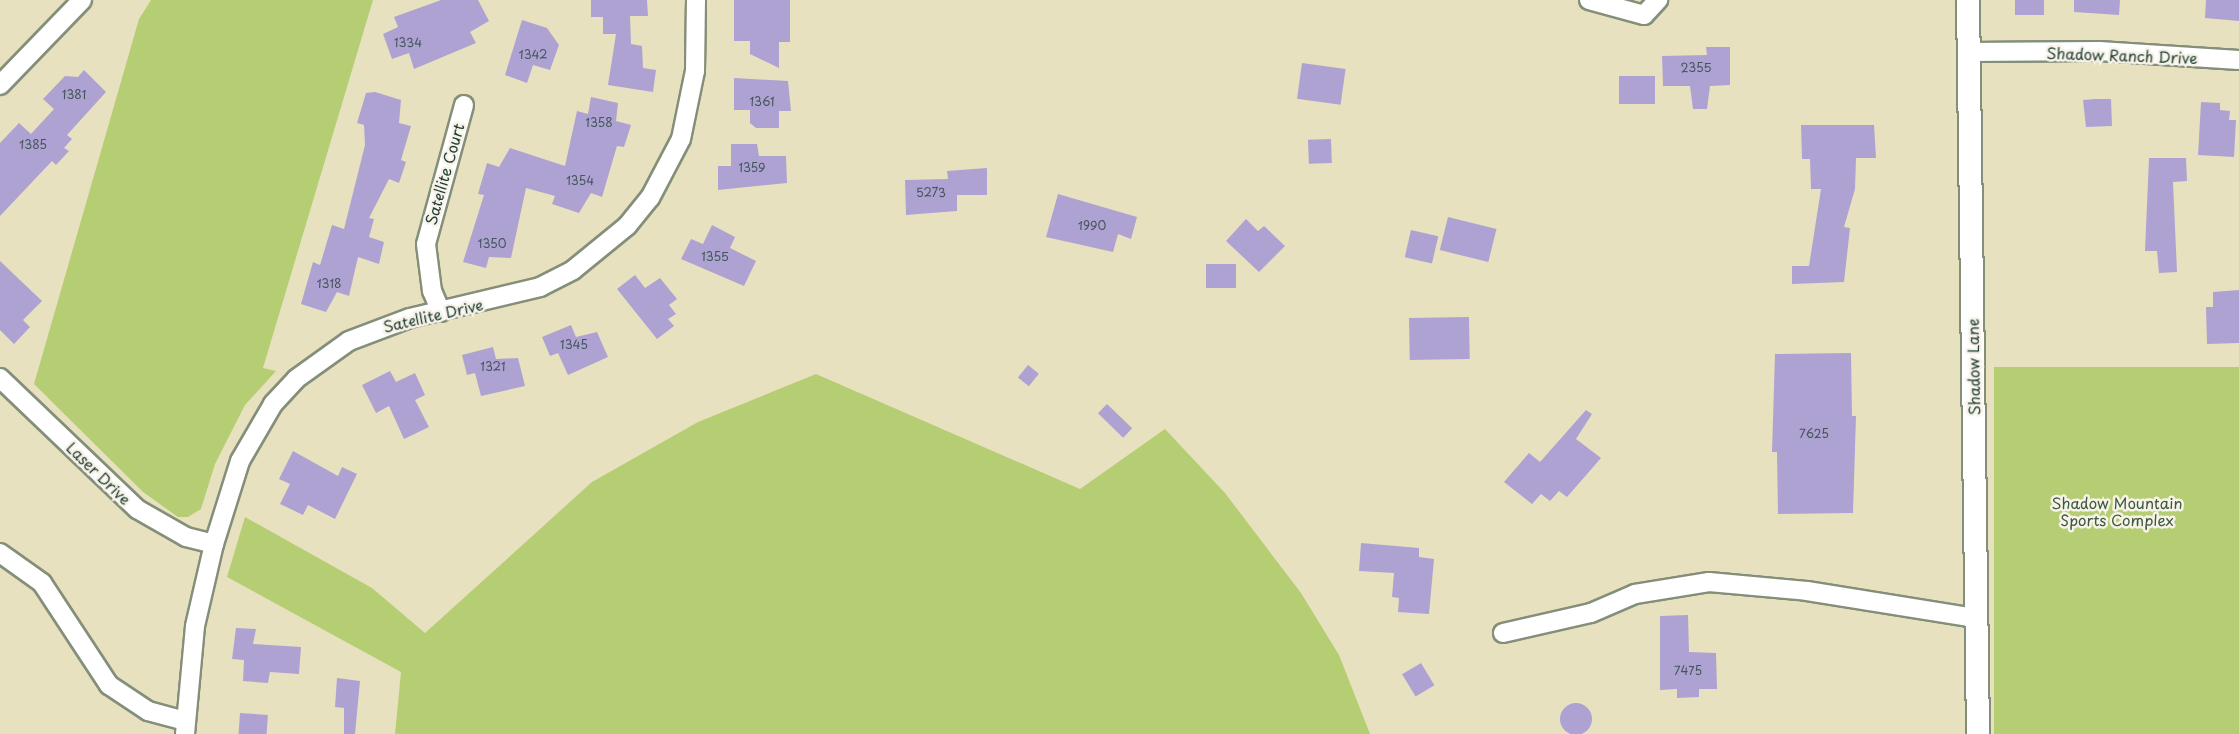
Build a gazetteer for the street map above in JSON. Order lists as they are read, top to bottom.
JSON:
{
  "streets": {
    "street": [
      "Shadow Ranch Drive",
      "Satellite Court",
      "Satellite Drive",
      "Shadow Lane",
      "Laser Drive"
    ]
  },
  "crossings": [
    ["Shadow Ranch Drive", "Shadow Lane"],
    ["Satellite Court", "Satellite Drive"],
    ["Satellite Drive", "Laser Drive"]
  ],
  "parks": ["Shadow Mountain Sports Complex"],
  "house_numbers": [
    "1334",
    "1342",
    "2355",
    "1381",
    "1361",
    "1358",
    "1385",
    "1359",
    "1354",
    "5273",
    "1990",
    "1350",
    "1355",
    "1318",
    "1345",
    "1321",
    "7625",
    "7475"
  ]
}
